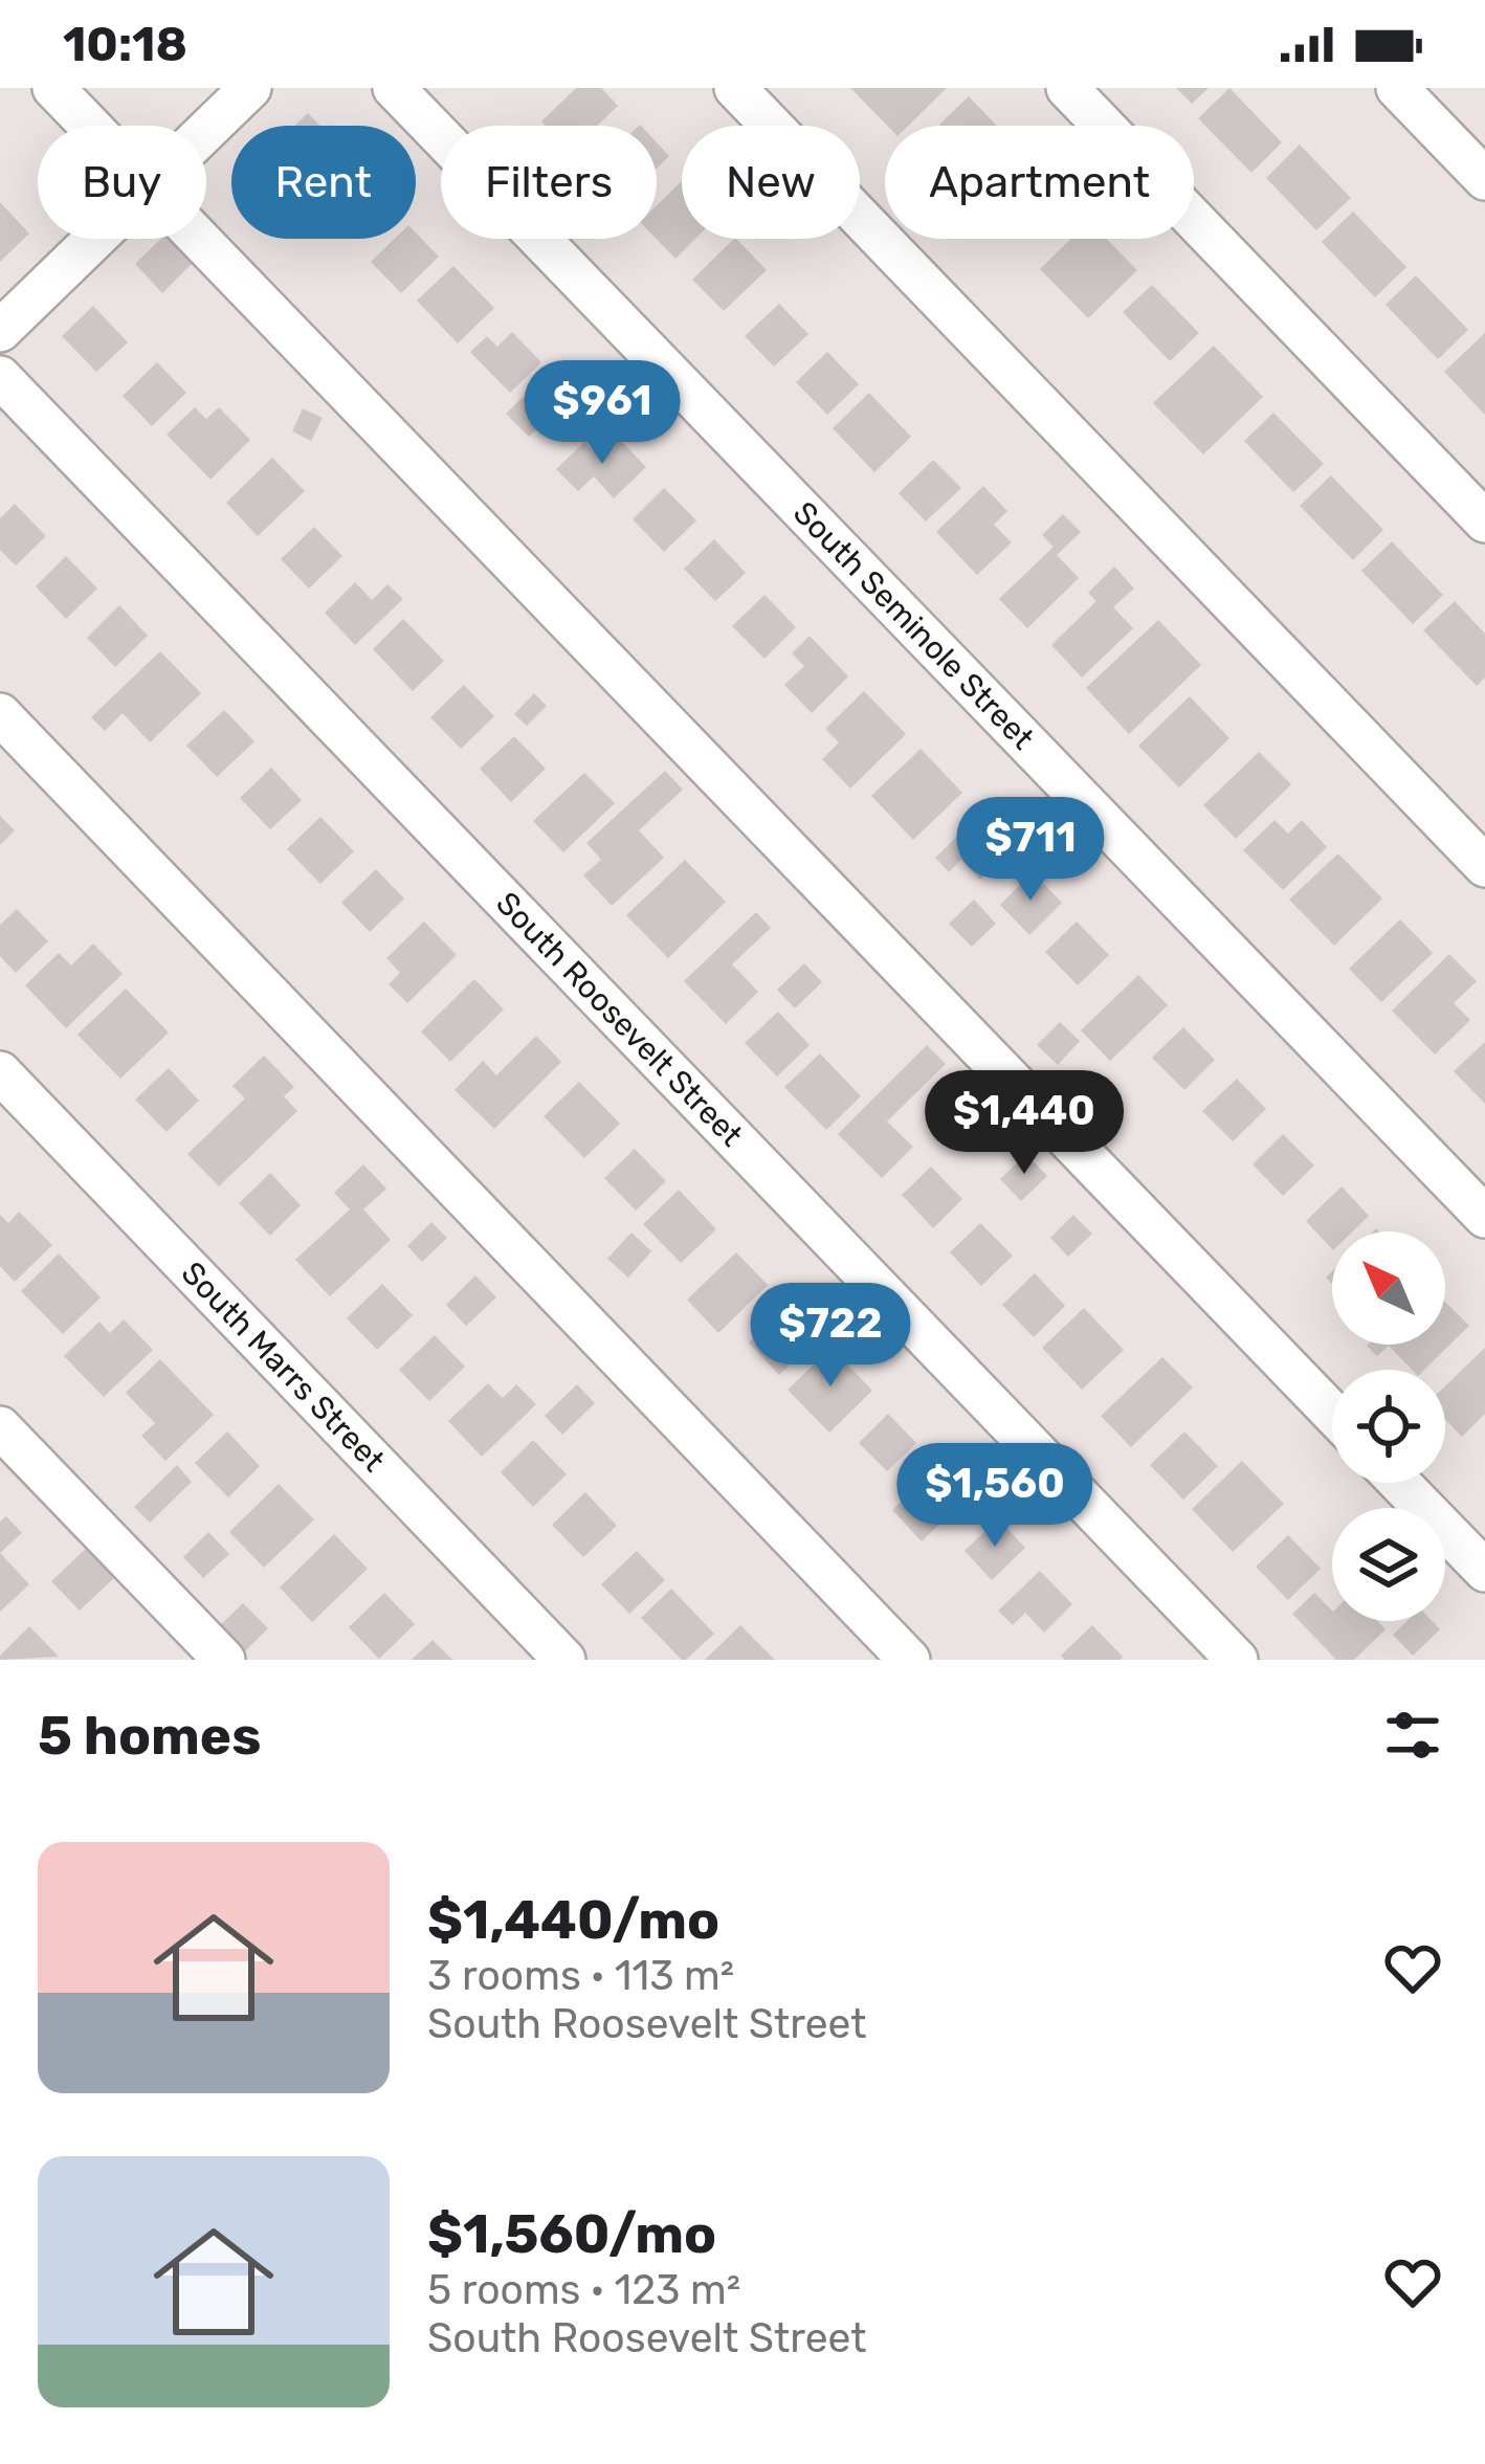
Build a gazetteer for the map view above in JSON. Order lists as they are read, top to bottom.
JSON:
{
  "streets": {
    "street": ["South Seminole Street", "South Roosevelt Street", "South Marrs Street"]
  },
  "north": "top left",
  "page": {
    "status": "10:18",
    "chip": [
      "Buy",
      "Rent",
      "Filters",
      "New",
      "Apartment"
    ],
    "price": [
      "$961",
      "$711",
      "$1,440",
      "$722",
      "$1,560"
    ],
    "heading": "5 homes",
    "list": [
      {
        "name": "$1,440/mo",
        "note": "3 rooms · 113 m² · South Roosevelt Street"
      },
      {
        "name": "$1,560/mo",
        "note": "5 rooms · 123 m² · South Roosevelt Street"
      }
    ]
  }
}
